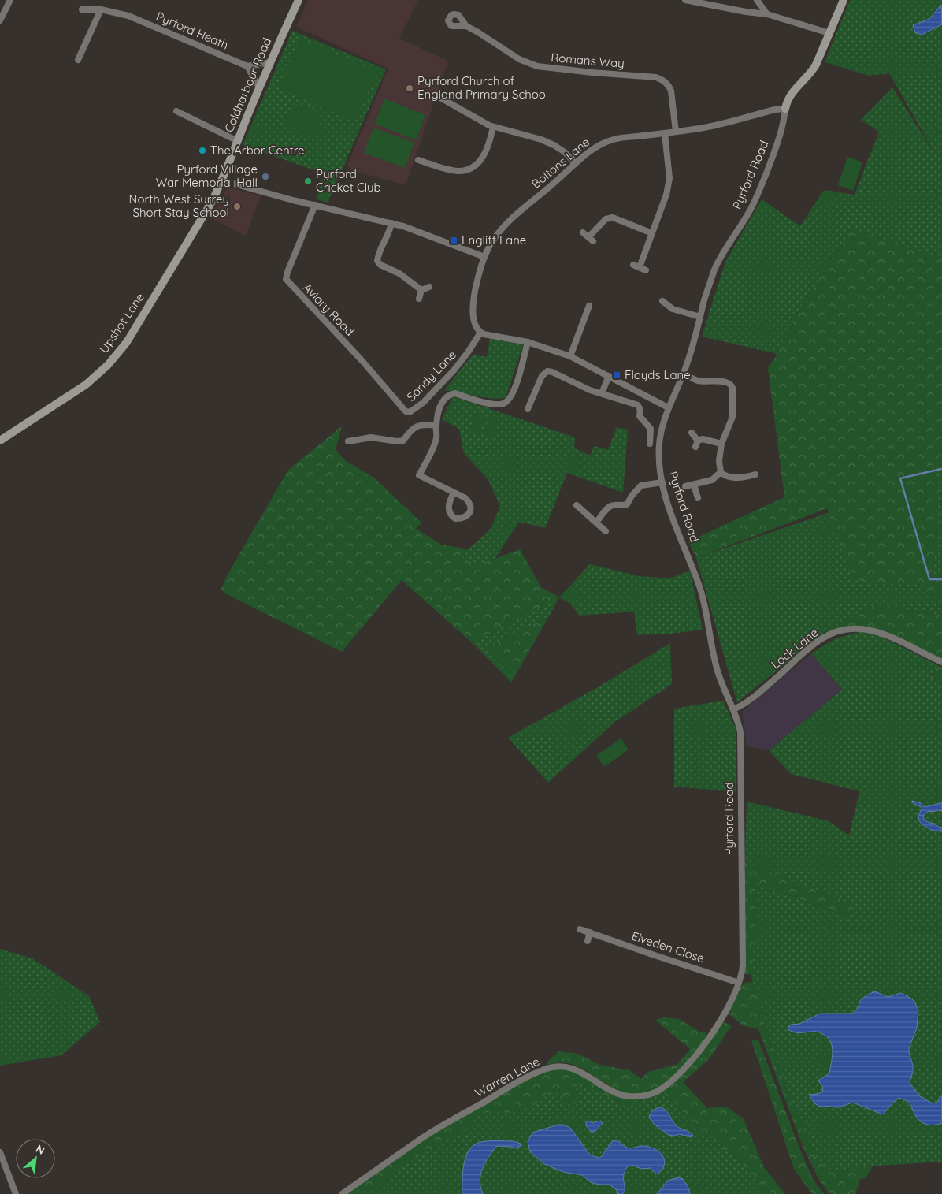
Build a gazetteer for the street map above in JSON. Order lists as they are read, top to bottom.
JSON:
{
  "streets": {
    "main road": ["Coldharbour Road", "Pyrford Road", "Upshot Lane"],
    "street": [
      "Pyrford Heath",
      "Romans Way",
      "Boltons Lane",
      "Aviary Road",
      "Sandy Lane",
      "Lock Lane",
      "Elveden Close",
      "Warren Lane"
    ]
  },
  "crossings": [
    ["Romans Way", "Boltons Lane"],
    ["Coldharbour Road", "Upshot Lane"],
    ["Boltons Lane", "Pyrford Road"],
    ["Boltons Lane", "Sandy Lane"],
    ["Pyrford Road", "Lock Lane"],
    ["Pyrford Road", "Elveden Close"],
    ["Pyrford Road", "Warren Lane"],
    ["Aviary Road", "Sandy Lane"],
    ["Elveden Close", "Warren Lane"]
  ],
  "places": {
    "other": [
      "Pyrford Church of England Primary School",
      "The Arbor Centre",
      "Pyrford Village War Memorial Hall",
      "Pyrford Cricket Club",
      "North West Surrey Short Stay School"
    ],
    "transit": ["Engliff Lane", "Floyds Lane"]
  },
  "north": "top right"
}
